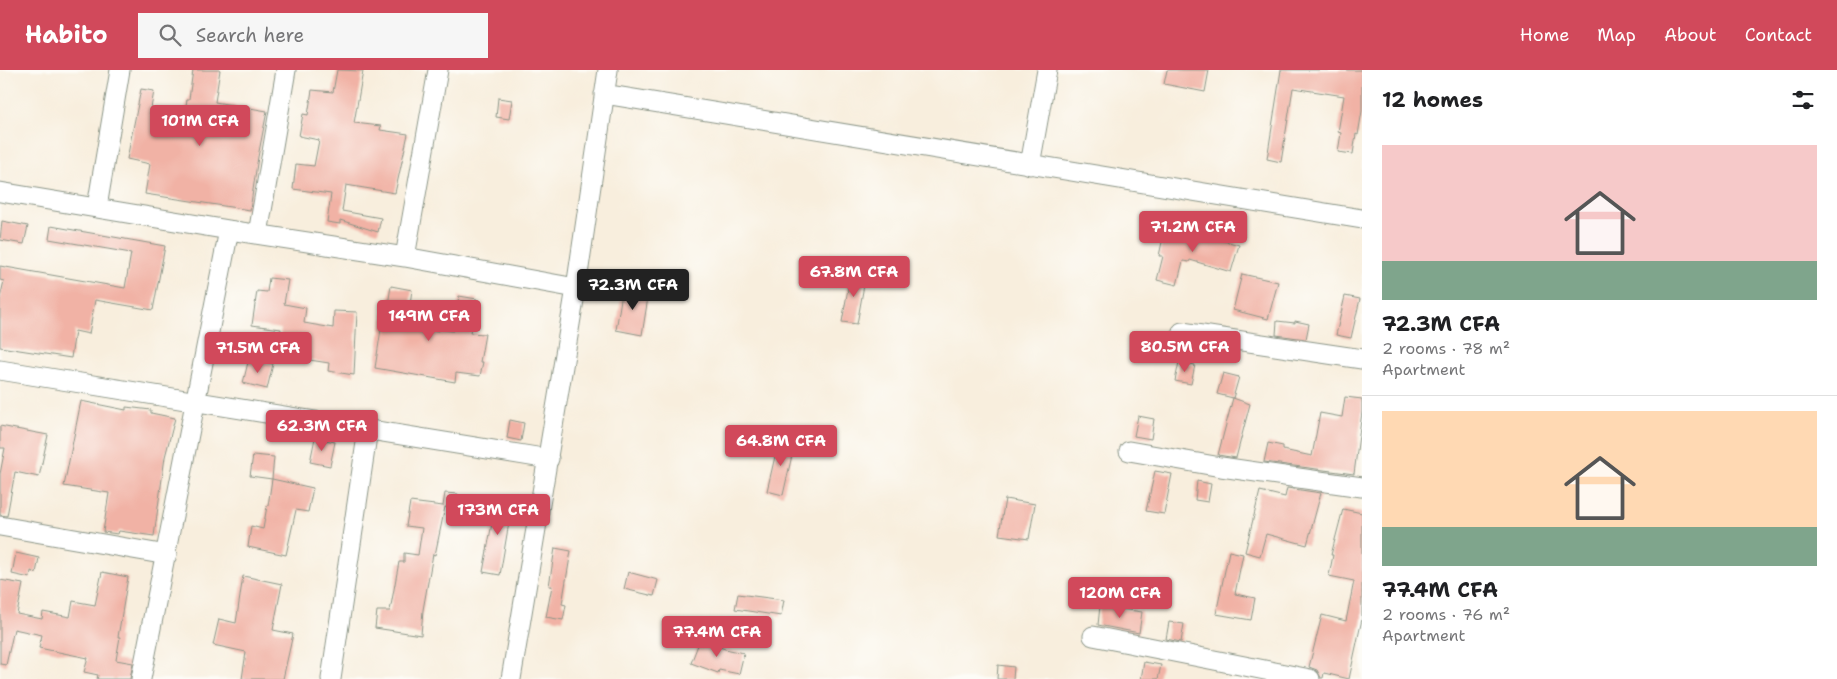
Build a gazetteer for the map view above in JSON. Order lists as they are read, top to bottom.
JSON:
{
  "page": {
    "header": "Habito",
    "search": "Search here",
    "nav": [
      "Home",
      "Map",
      "About",
      "Contact"
    ],
    "heading": "12 homes",
    "price": [
      "101M CFA",
      "71.2M CFA",
      "67.8M CFA",
      "72.3M CFA",
      "149M CFA",
      "80.5M CFA",
      "71.5M CFA",
      "62.3M CFA",
      "64.8M CFA",
      "173M CFA",
      "120M CFA",
      "77.4M CFA"
    ],
    "list": [
      {
        "name": "72.3M CFA",
        "note": "2 rooms · 78 m² · Apartment"
      },
      {
        "name": "77.4M CFA",
        "note": "2 rooms · 76 m² · Apartment"
      }
    ]
  }
}
